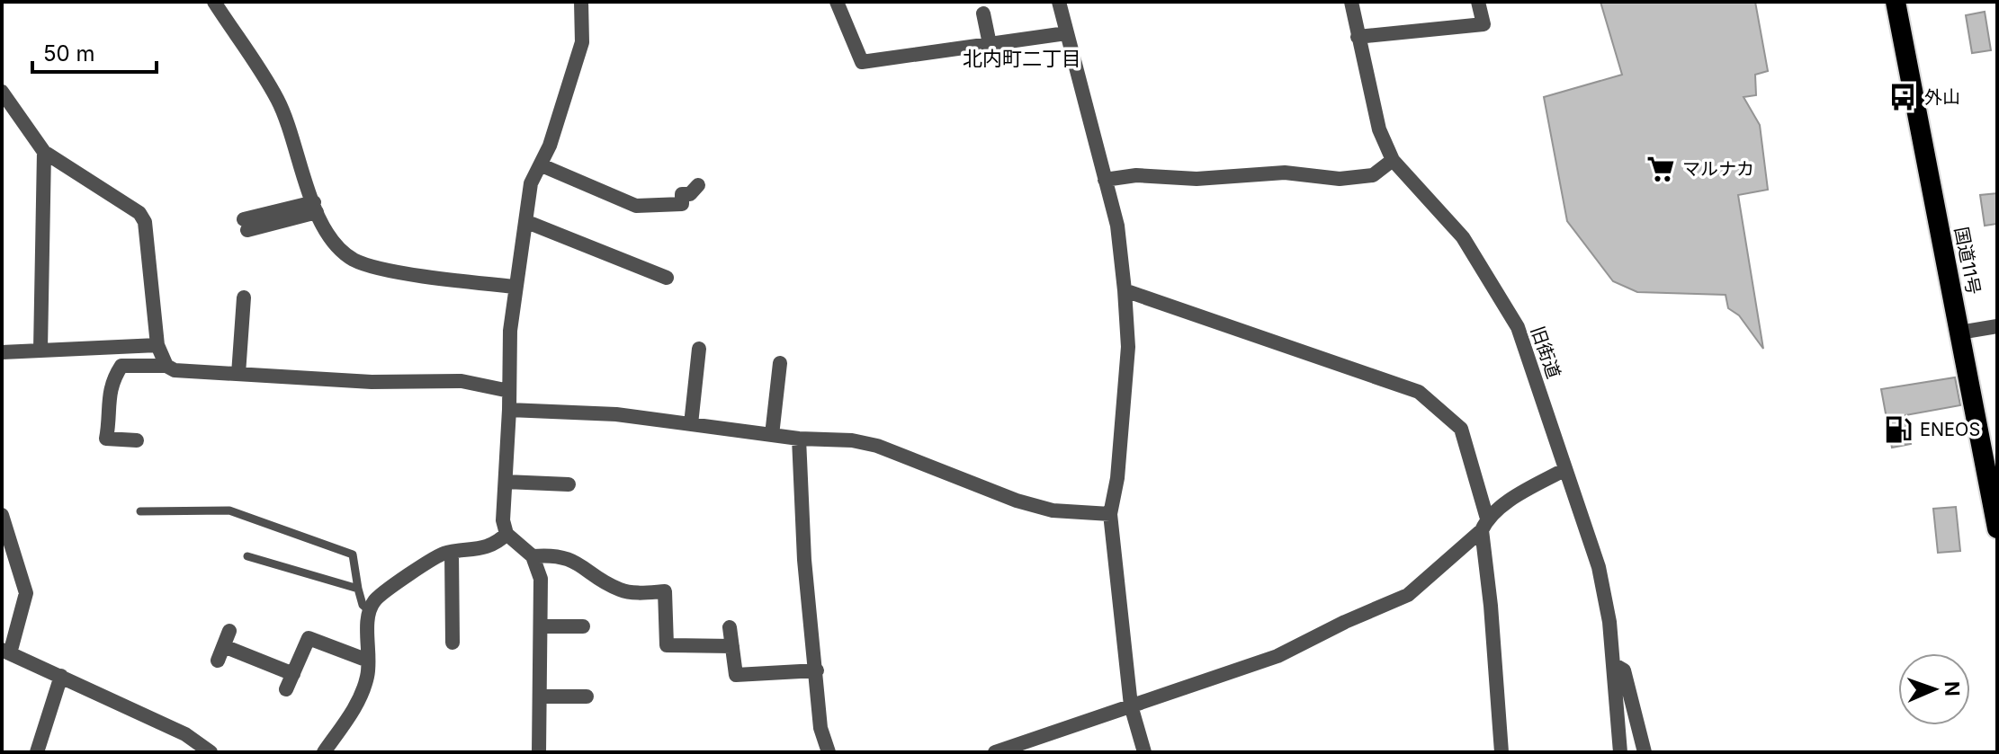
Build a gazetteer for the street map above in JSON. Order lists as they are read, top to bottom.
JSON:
{
  "streets": {
    "highway": ["国道11号"],
    "street": ["旧街道"]
  },
  "districts": ["北内町二丁目"],
  "places": {
    "bus stop": ["外山"],
    "supermarket": ["マルナカ"],
    "fuel station": ["ENEOS"]
  },
  "scale_bar": "50 m",
  "north": "right"
}
